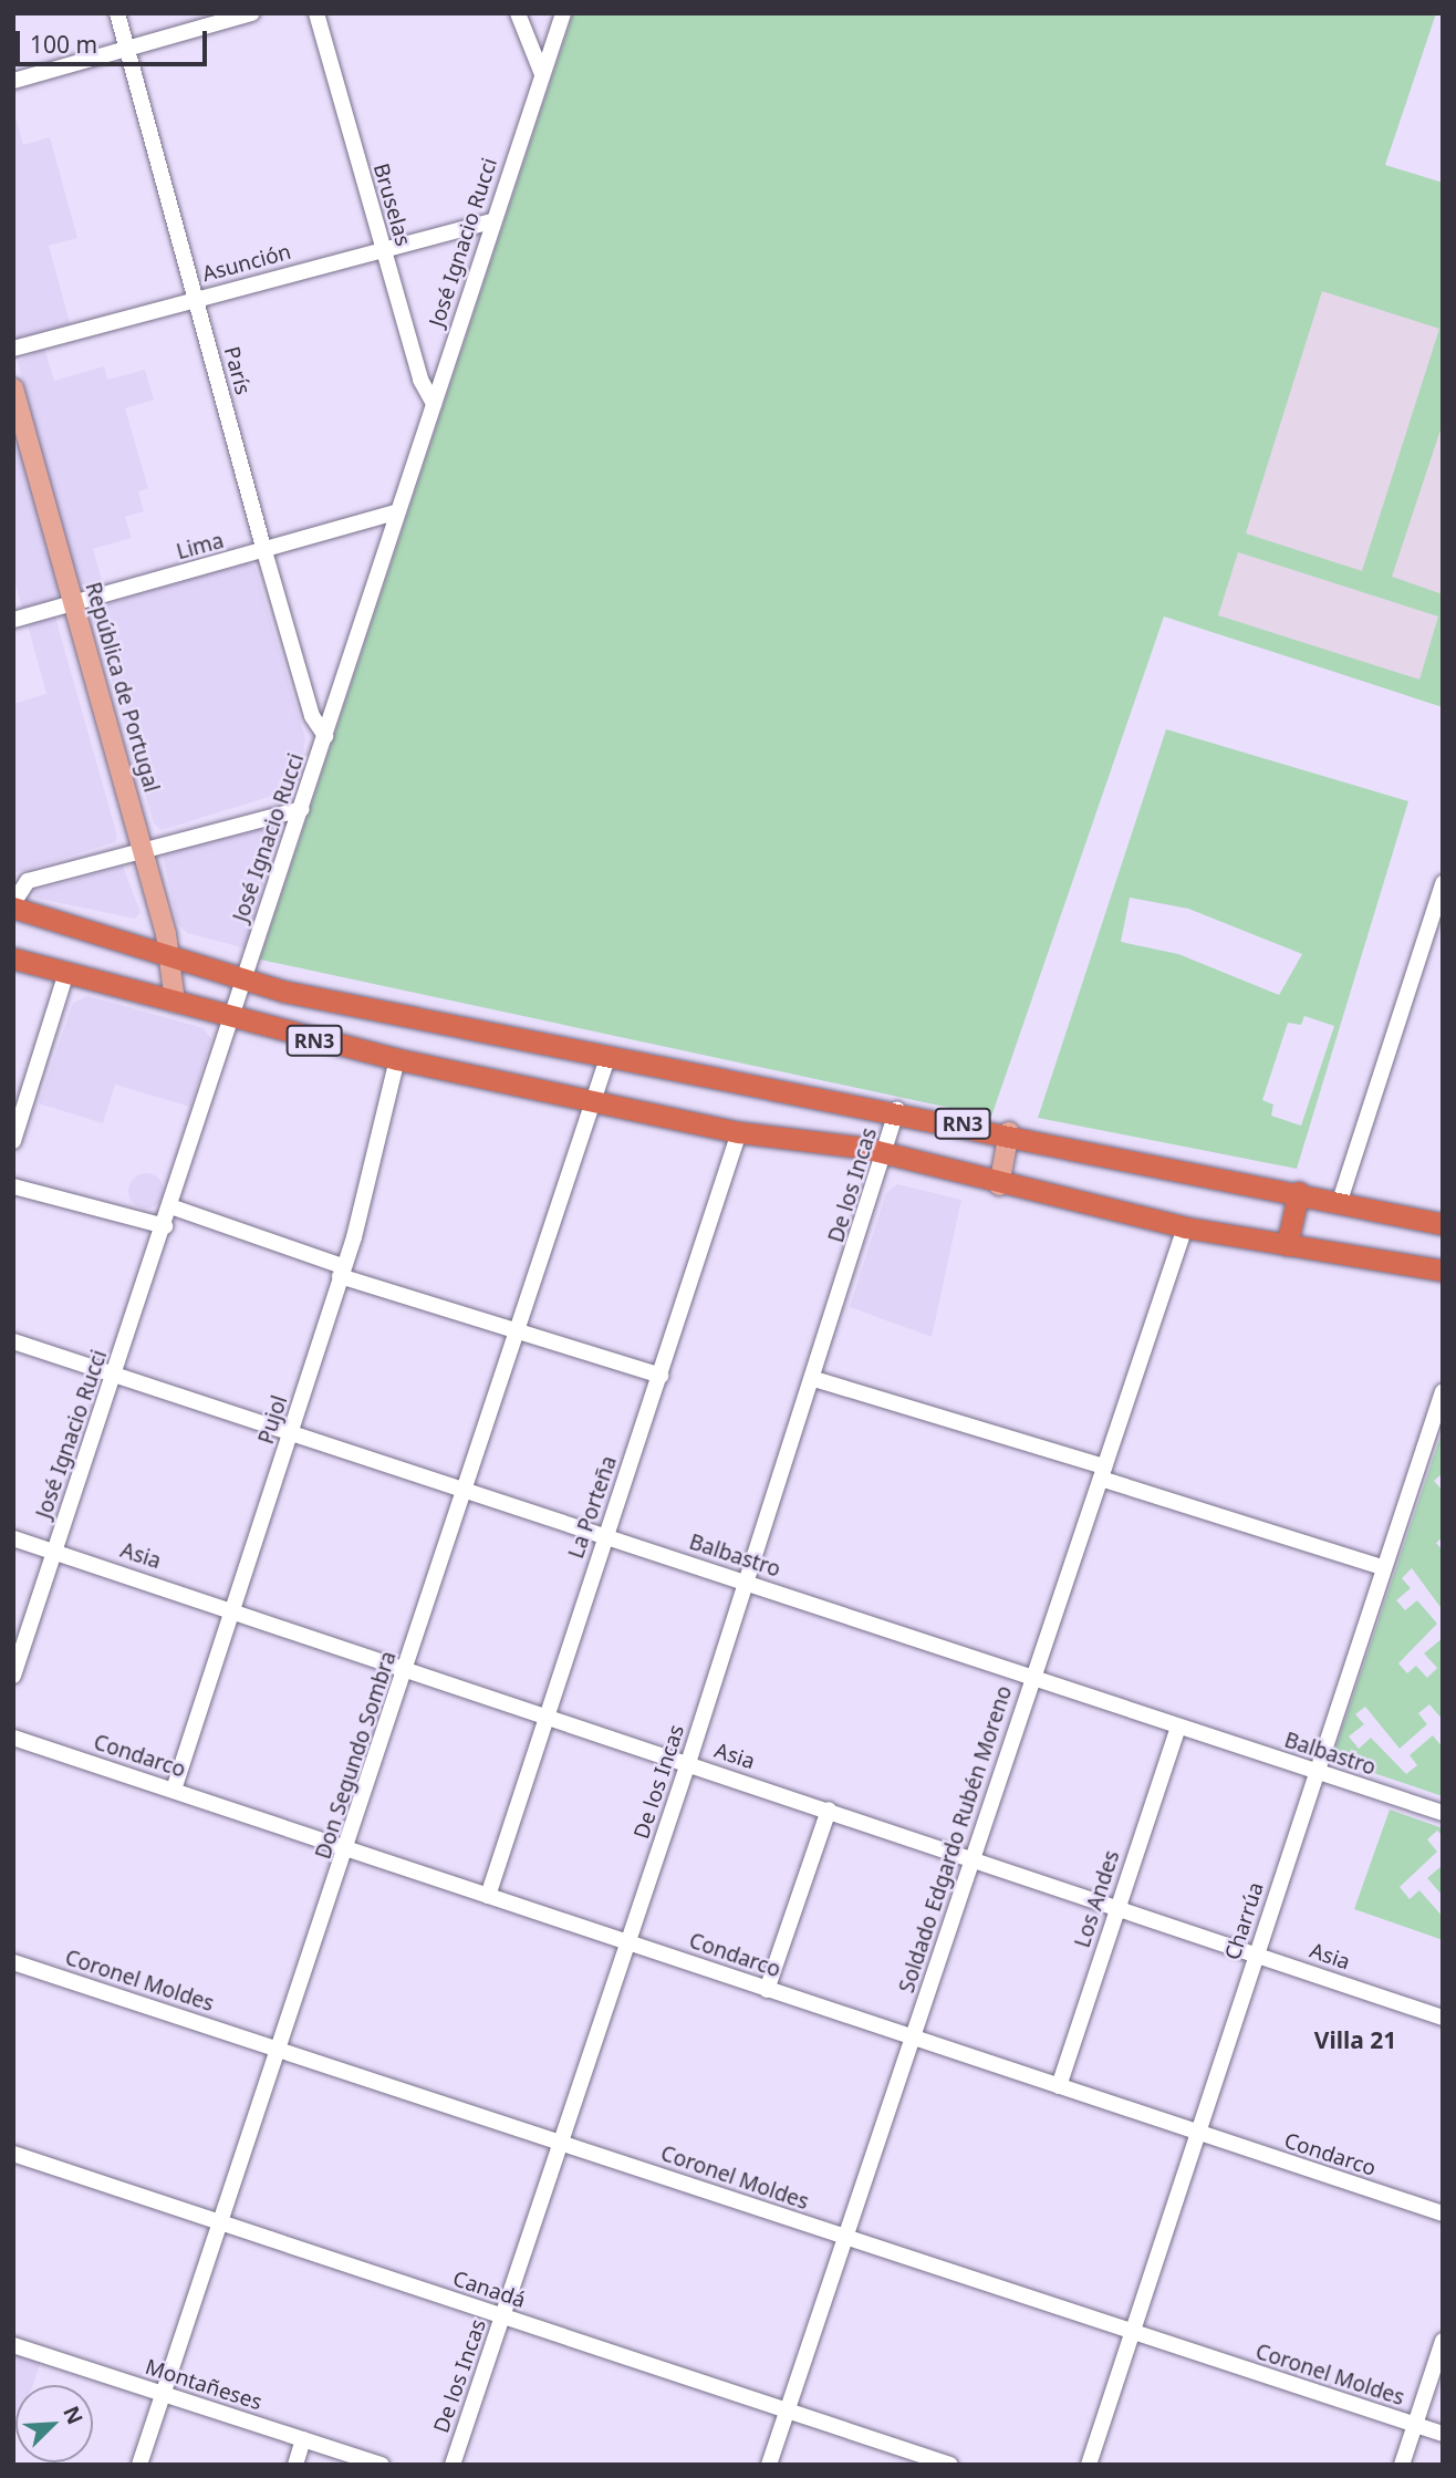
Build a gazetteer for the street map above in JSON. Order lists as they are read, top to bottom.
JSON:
{
  "streets": {
    "highway": ["RN3"],
    "main road": ["República de Portugal"],
    "street": [
      "Bruselas",
      "José Ignacio Rucci",
      "Asunción",
      "París",
      "Lima",
      "De los Incas",
      "Pujol",
      "La Porteña",
      "Asia",
      "Balbastro",
      "Don Segundo Sombra",
      "Condarco",
      "Soldado Edgardo Rubén Moreno",
      "Los Andes",
      "Charrúa",
      "Coronel Moldes",
      "Canadá",
      "Montañeses"
    ]
  },
  "crossings": [
    ["Bruselas", "José Ignacio Rucci"],
    ["Bruselas", "Asunción"],
    ["José Ignacio Rucci", "Asunción"],
    ["José Ignacio Rucci", "París"],
    ["José Ignacio Rucci", "Lima"],
    ["José Ignacio Rucci", "RN3"],
    ["José Ignacio Rucci", "Asia"],
    ["José Ignacio Rucci", "Balbastro"],
    ["Asunción", "París"],
    ["París", "Lima"],
    ["Lima", "República de Portugal"],
    ["República de Portugal", "RN3"],
    ["RN3", "De los Incas"],
    ["RN3", "Pujol"],
    ["RN3", "La Porteña"],
    ["RN3", "Don Segundo Sombra"],
    ["RN3", "Soldado Edgardo Rubén Moreno"],
    ["De los Incas", "Asia"],
    ["De los Incas", "Balbastro"],
    ["De los Incas", "Condarco"],
    ["De los Incas", "Coronel Moldes"],
    ["De los Incas", "Canadá"],
    ["Pujol", "Asia"],
    ["Pujol", "Balbastro"],
    ["Pujol", "Condarco"],
    ["La Porteña", "Asia"],
    ["La Porteña", "Balbastro"],
    ["La Porteña", "Condarco"],
    ["Asia", "Don Segundo Sombra"],
    ["Asia", "Soldado Edgardo Rubén Moreno"],
    ["Asia", "Los Andes"],
    ["Asia", "Charrúa"],
    ["Balbastro", "Don Segundo Sombra"],
    ["Balbastro", "Soldado Edgardo Rubén Moreno"],
    ["Balbastro", "Los Andes"],
    ["Balbastro", "Charrúa"],
    ["Don Segundo Sombra", "Condarco"],
    ["Don Segundo Sombra", "Coronel Moldes"],
    ["Don Segundo Sombra", "Canadá"],
    ["Don Segundo Sombra", "Montañeses"],
    ["Condarco", "Soldado Edgardo Rubén Moreno"],
    ["Condarco", "Los Andes"],
    ["Condarco", "Charrúa"],
    ["Soldado Edgardo Rubén Moreno", "Coronel Moldes"],
    ["Soldado Edgardo Rubén Moreno", "Canadá"],
    ["Charrúa", "Coronel Moldes"]
  ],
  "districts": ["Villa 21"],
  "scale_bar": "100 m",
  "north": "top right"
}
